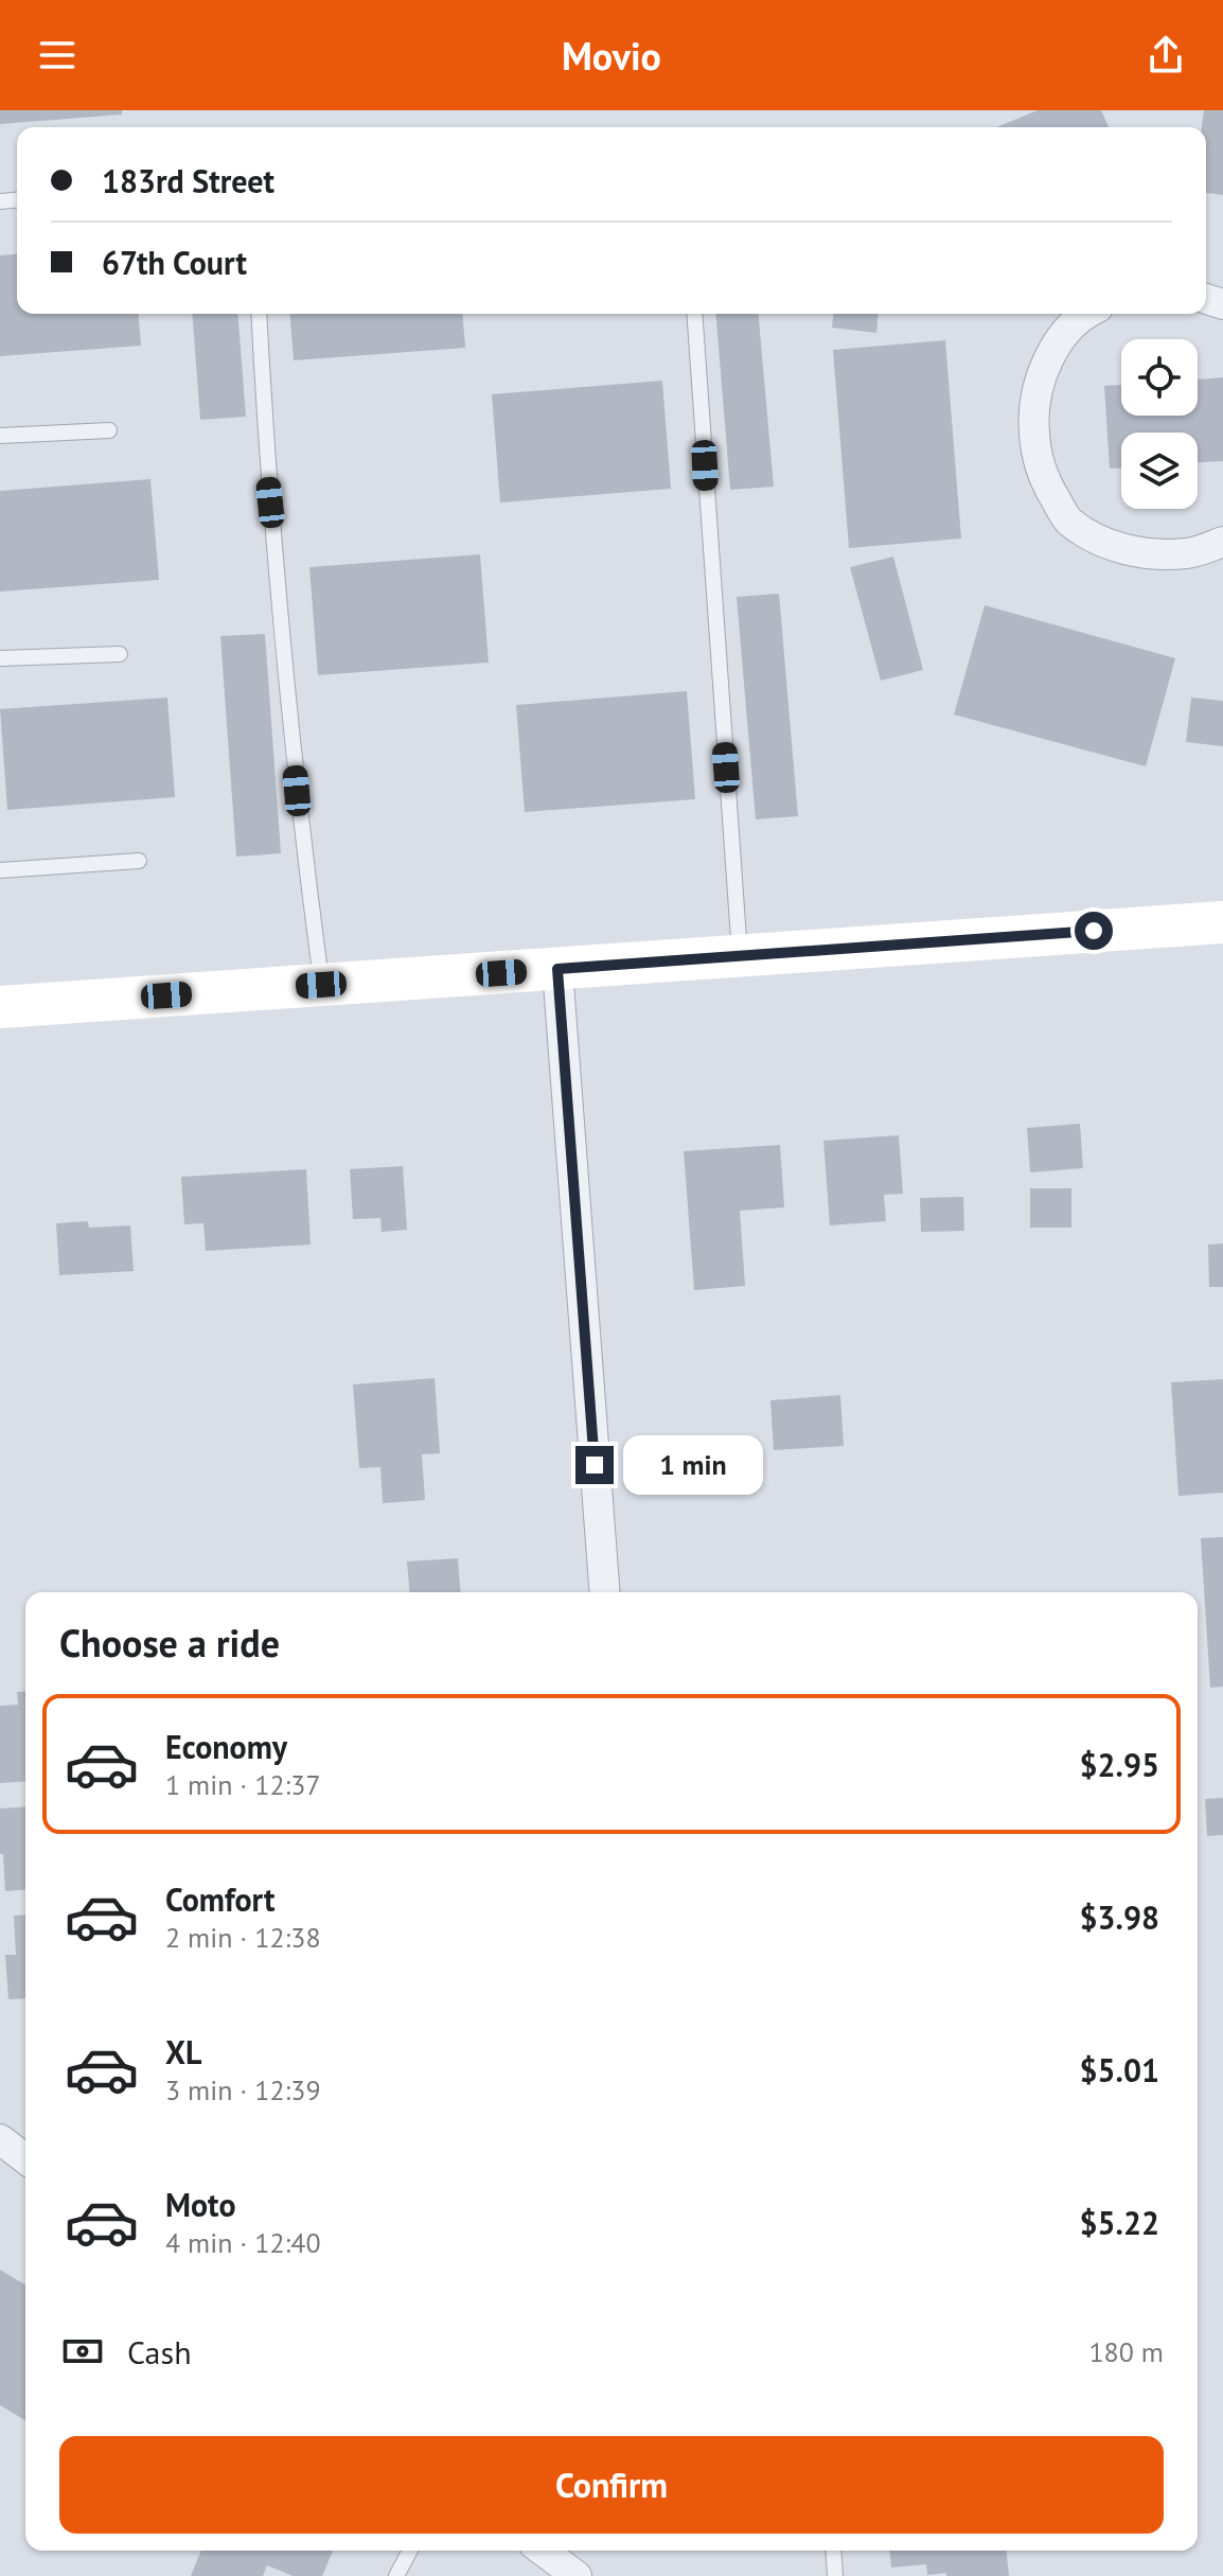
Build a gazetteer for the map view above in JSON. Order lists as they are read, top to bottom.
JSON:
{
  "page": {
    "header": "Movio",
    "banner": ["183rd Street", "67th Court"],
    "bubble": "1 min",
    "heading": "Choose a ride",
    "list": [
      {
        "name": "Economy",
        "note": "1 min · 12:37",
        "value": "$2.95"
      },
      {
        "name": "Comfort",
        "note": "2 min · 12:38",
        "value": "$3.98"
      },
      {
        "name": "XL",
        "note": "3 min · 12:39",
        "value": "$5.01"
      },
      {
        "name": "Moto",
        "note": "4 min · 12:40",
        "value": "$5.22"
      }
    ],
    "pay": ["Cash", "180 m"],
    "buttons": "Confirm"
  }
}
